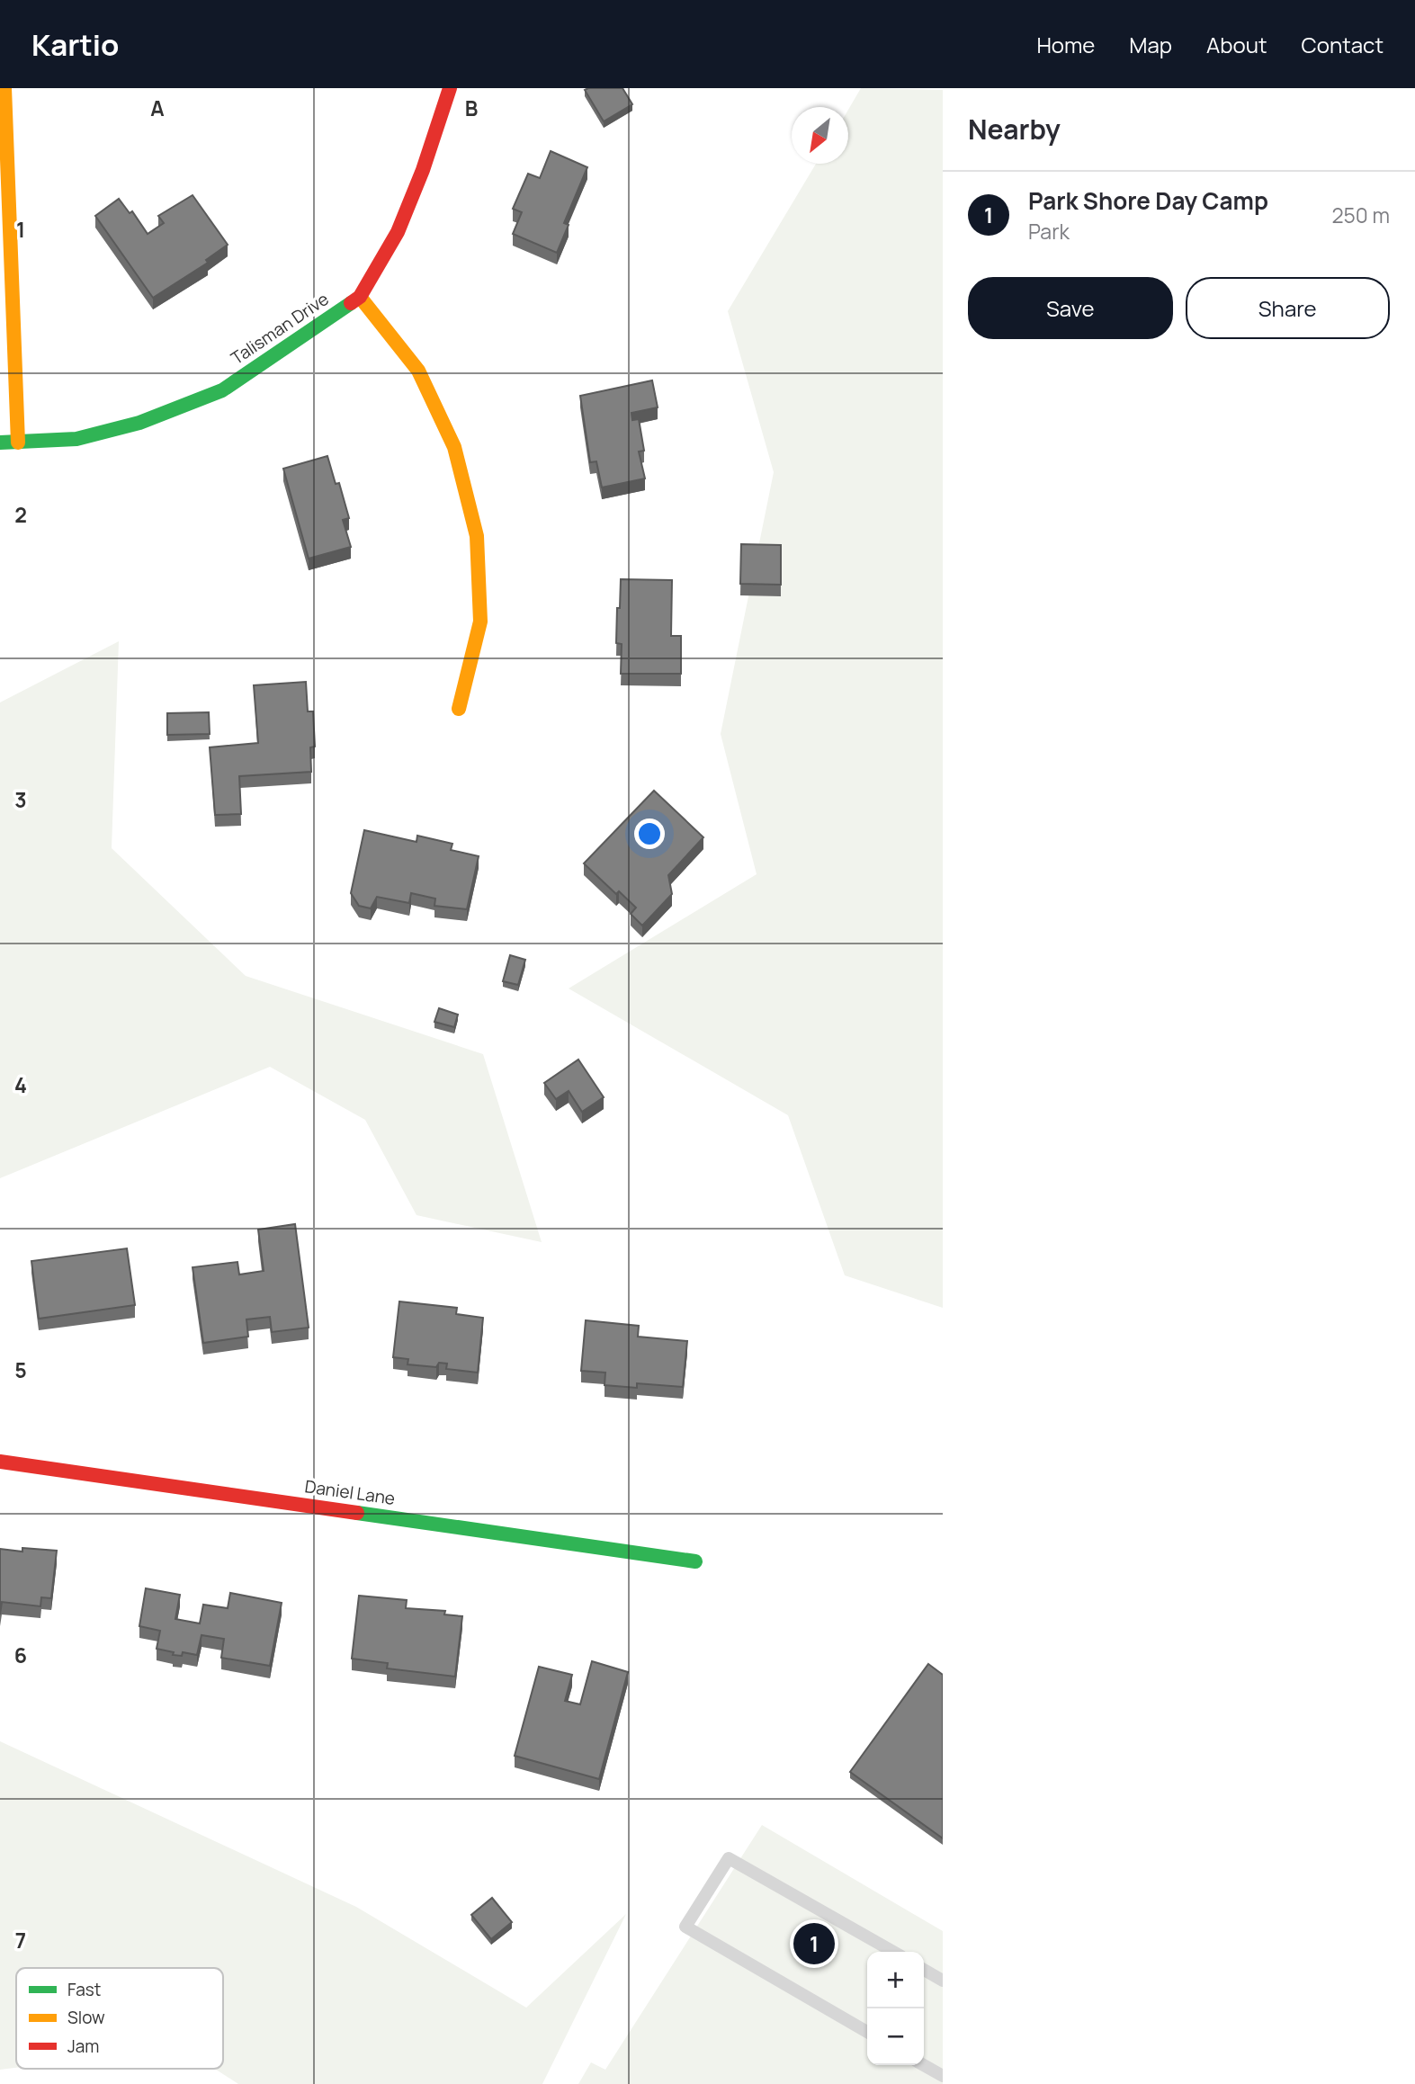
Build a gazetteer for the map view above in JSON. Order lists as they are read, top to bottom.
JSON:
{
  "streets": {
    "street": ["Talisman Drive", "Daniel Lane"]
  },
  "legend": ["Fast", "Slow", "Jam"],
  "north": "bottom left",
  "page": {
    "header": "Kartio",
    "nav": [
      "Home",
      "Map",
      "About",
      "Contact"
    ],
    "heading": "Nearby",
    "list": [
      {
        "mark": "1",
        "name": "Park Shore Day Camp",
        "note": "Park",
        "value": "250 m"
      }
    ],
    "buttons": ["Save", "Share"],
    "pins": "1",
    "map_buttons": ["+", "−"]
  },
  "grid": {
    "columns": ["A", "B"],
    "rows": [
      "1",
      "2",
      "3",
      "4",
      "5",
      "6",
      "7"
    ]
  }
}
